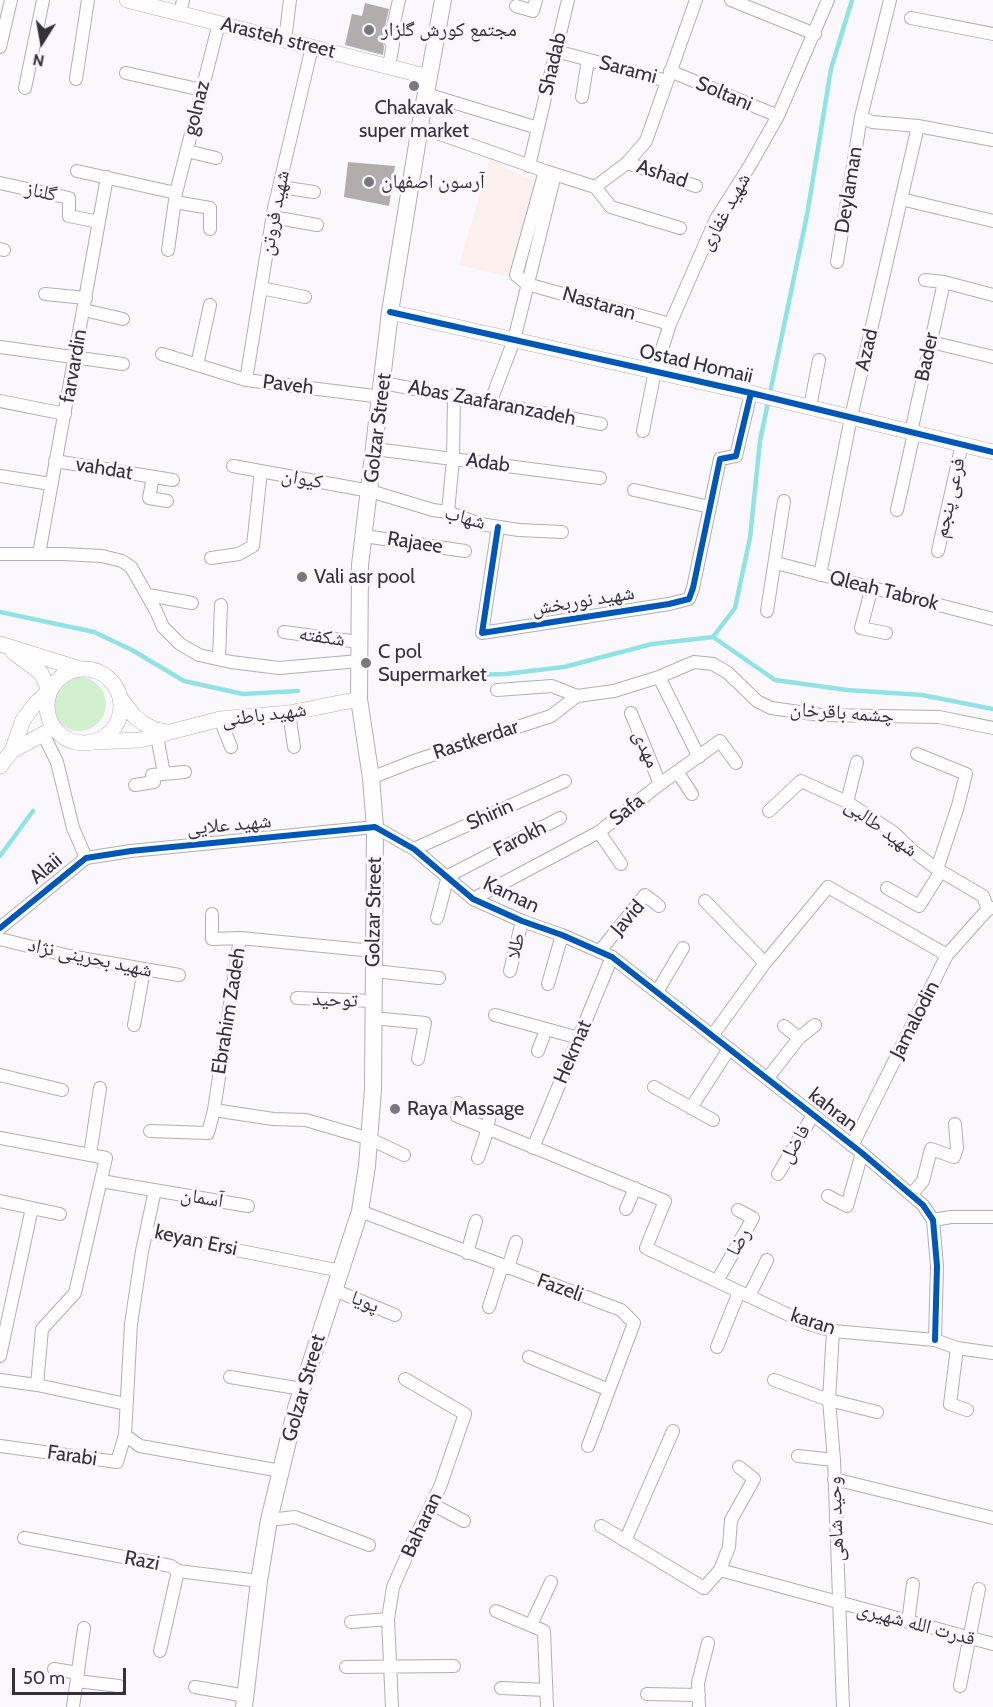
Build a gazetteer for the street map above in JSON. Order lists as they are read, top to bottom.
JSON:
{
  "streets": {
    "main road": ["Golzar Street"],
    "street": [
      "Arasteh street",
      "Shadab",
      "Sarami",
      "Soltani",
      "golnaz",
      "Ashad",
      "Deylaman",
      "گلناز",
      "شهید غفاری",
      "شهید فروتن",
      "Nastaran",
      "Azad",
      "Bader",
      "Ostad Homaii",
      "farvardin",
      "Paveh",
      "Abas Zaafaranzadeh",
      "Adab",
      "vahdat",
      "کیوان",
      "فرعی پنجم",
      "شهاب",
      "Rajaee",
      "Qleah Tabrok",
      "شهید نوربخش",
      "شکفته",
      "چشمه باقرخان",
      "شهید باطنی",
      "Rastkerdar",
      "مهدی",
      "Safa",
      "Shirin",
      "شهید علایی",
      "شهید طالبی",
      "Farokh",
      "Alaii",
      "Kaman",
      "Javid",
      "طلا",
      "شهید بحرینی نژاد",
      "توحید",
      "Ebrahim Zadeh",
      "Jamalodin",
      "Hekmat",
      "kahran",
      "فاضل",
      "آسمان",
      "keyan Ersi",
      "رضا",
      "Fazeli",
      "پویا",
      "karan",
      "Farabi",
      "وحید شاهی",
      "Baharan",
      "Razi",
      "قدرت الله شهیری"
    ]
  },
  "crossings": [
    ["Arasteh street", "golnaz"],
    ["Arasteh street", "شهید فروتن"],
    ["Arasteh street", "Golzar Street"],
    ["Shadab", "Sarami"],
    ["Sarami", "Soltani"],
    ["Soltani", "شهید غفاری"],
    ["Deylaman", "Azad"],
    ["گلناز", "farvardin"],
    ["شهید غفاری", "Nastaran"],
    ["شهید غفاری", "Ostad Homaii"],
    ["شهید فروتن", "Paveh"],
    ["Azad", "Ostad Homaii"],
    ["Azad", "Qleah Tabrok"],
    ["Bader", "Ostad Homaii"],
    ["Ostad Homaii", "Golzar Street"],
    ["Ostad Homaii", "فرعی پنجم"],
    ["farvardin", "vahdat"],
    ["Paveh", "Abas Zaafaranzadeh"],
    ["Paveh", "Golzar Street"],
    ["Abas Zaafaranzadeh", "Golzar Street"],
    ["Golzar Street", "Adab"],
    ["Golzar Street", "کیوان"],
    ["Golzar Street", "شهاب"],
    ["Golzar Street", "Rajaee"],
    ["Golzar Street", "شکفته"],
    ["Golzar Street", "شهید باطنی"],
    ["Golzar Street", "Rastkerdar"],
    ["Golzar Street", "شهید علایی"],
    ["Golzar Street", "Kaman"],
    ["Golzar Street", "توحید"],
    ["Golzar Street", "Ebrahim Zadeh"],
    ["Golzar Street", "keyan Ersi"],
    ["Golzar Street", "Fazeli"],
    ["Golzar Street", "پویا"],
    ["Golzar Street", "Razi"],
    ["کیوان", "شهاب"],
    ["شهاب", "شهید نوربخش"],
    ["چشمه باقرخان", "Rastkerdar"],
    ["مهدی", "Safa"],
    ["Safa", "Kaman"],
    ["Shirin", "Kaman"],
    ["شهید علایی", "Alaii"],
    ["شهید علایی", "Kaman"],
    ["شهید طالبی", "Jamalodin"],
    ["Farokh", "Kaman"],
    ["Kaman", "Javid"],
    ["Kaman", "طلا"],
    ["Kaman", "Hekmat"],
    ["Kaman", "kahran"],
    ["Javid", "Hekmat"],
    ["Javid", "kahran"],
    ["Jamalodin", "kahran"],
    ["Hekmat", "kahran"],
    ["kahran", "فاضل"],
    ["آسمان", "keyan Ersi"],
    ["رضا", "karan"],
    ["karan", "وحید شاهی"],
    ["وحید شاهی", "قدرت الله شهیری"]
  ],
  "places": [
    "مجتمع کورش گلزار",
    "Chakavak super market",
    "آرسون اصفهان",
    "Vali asr pool",
    "C pol Supermarket",
    "Raya Massage"
  ],
  "scale_bar": "50 m",
  "north": "bottom"
}
